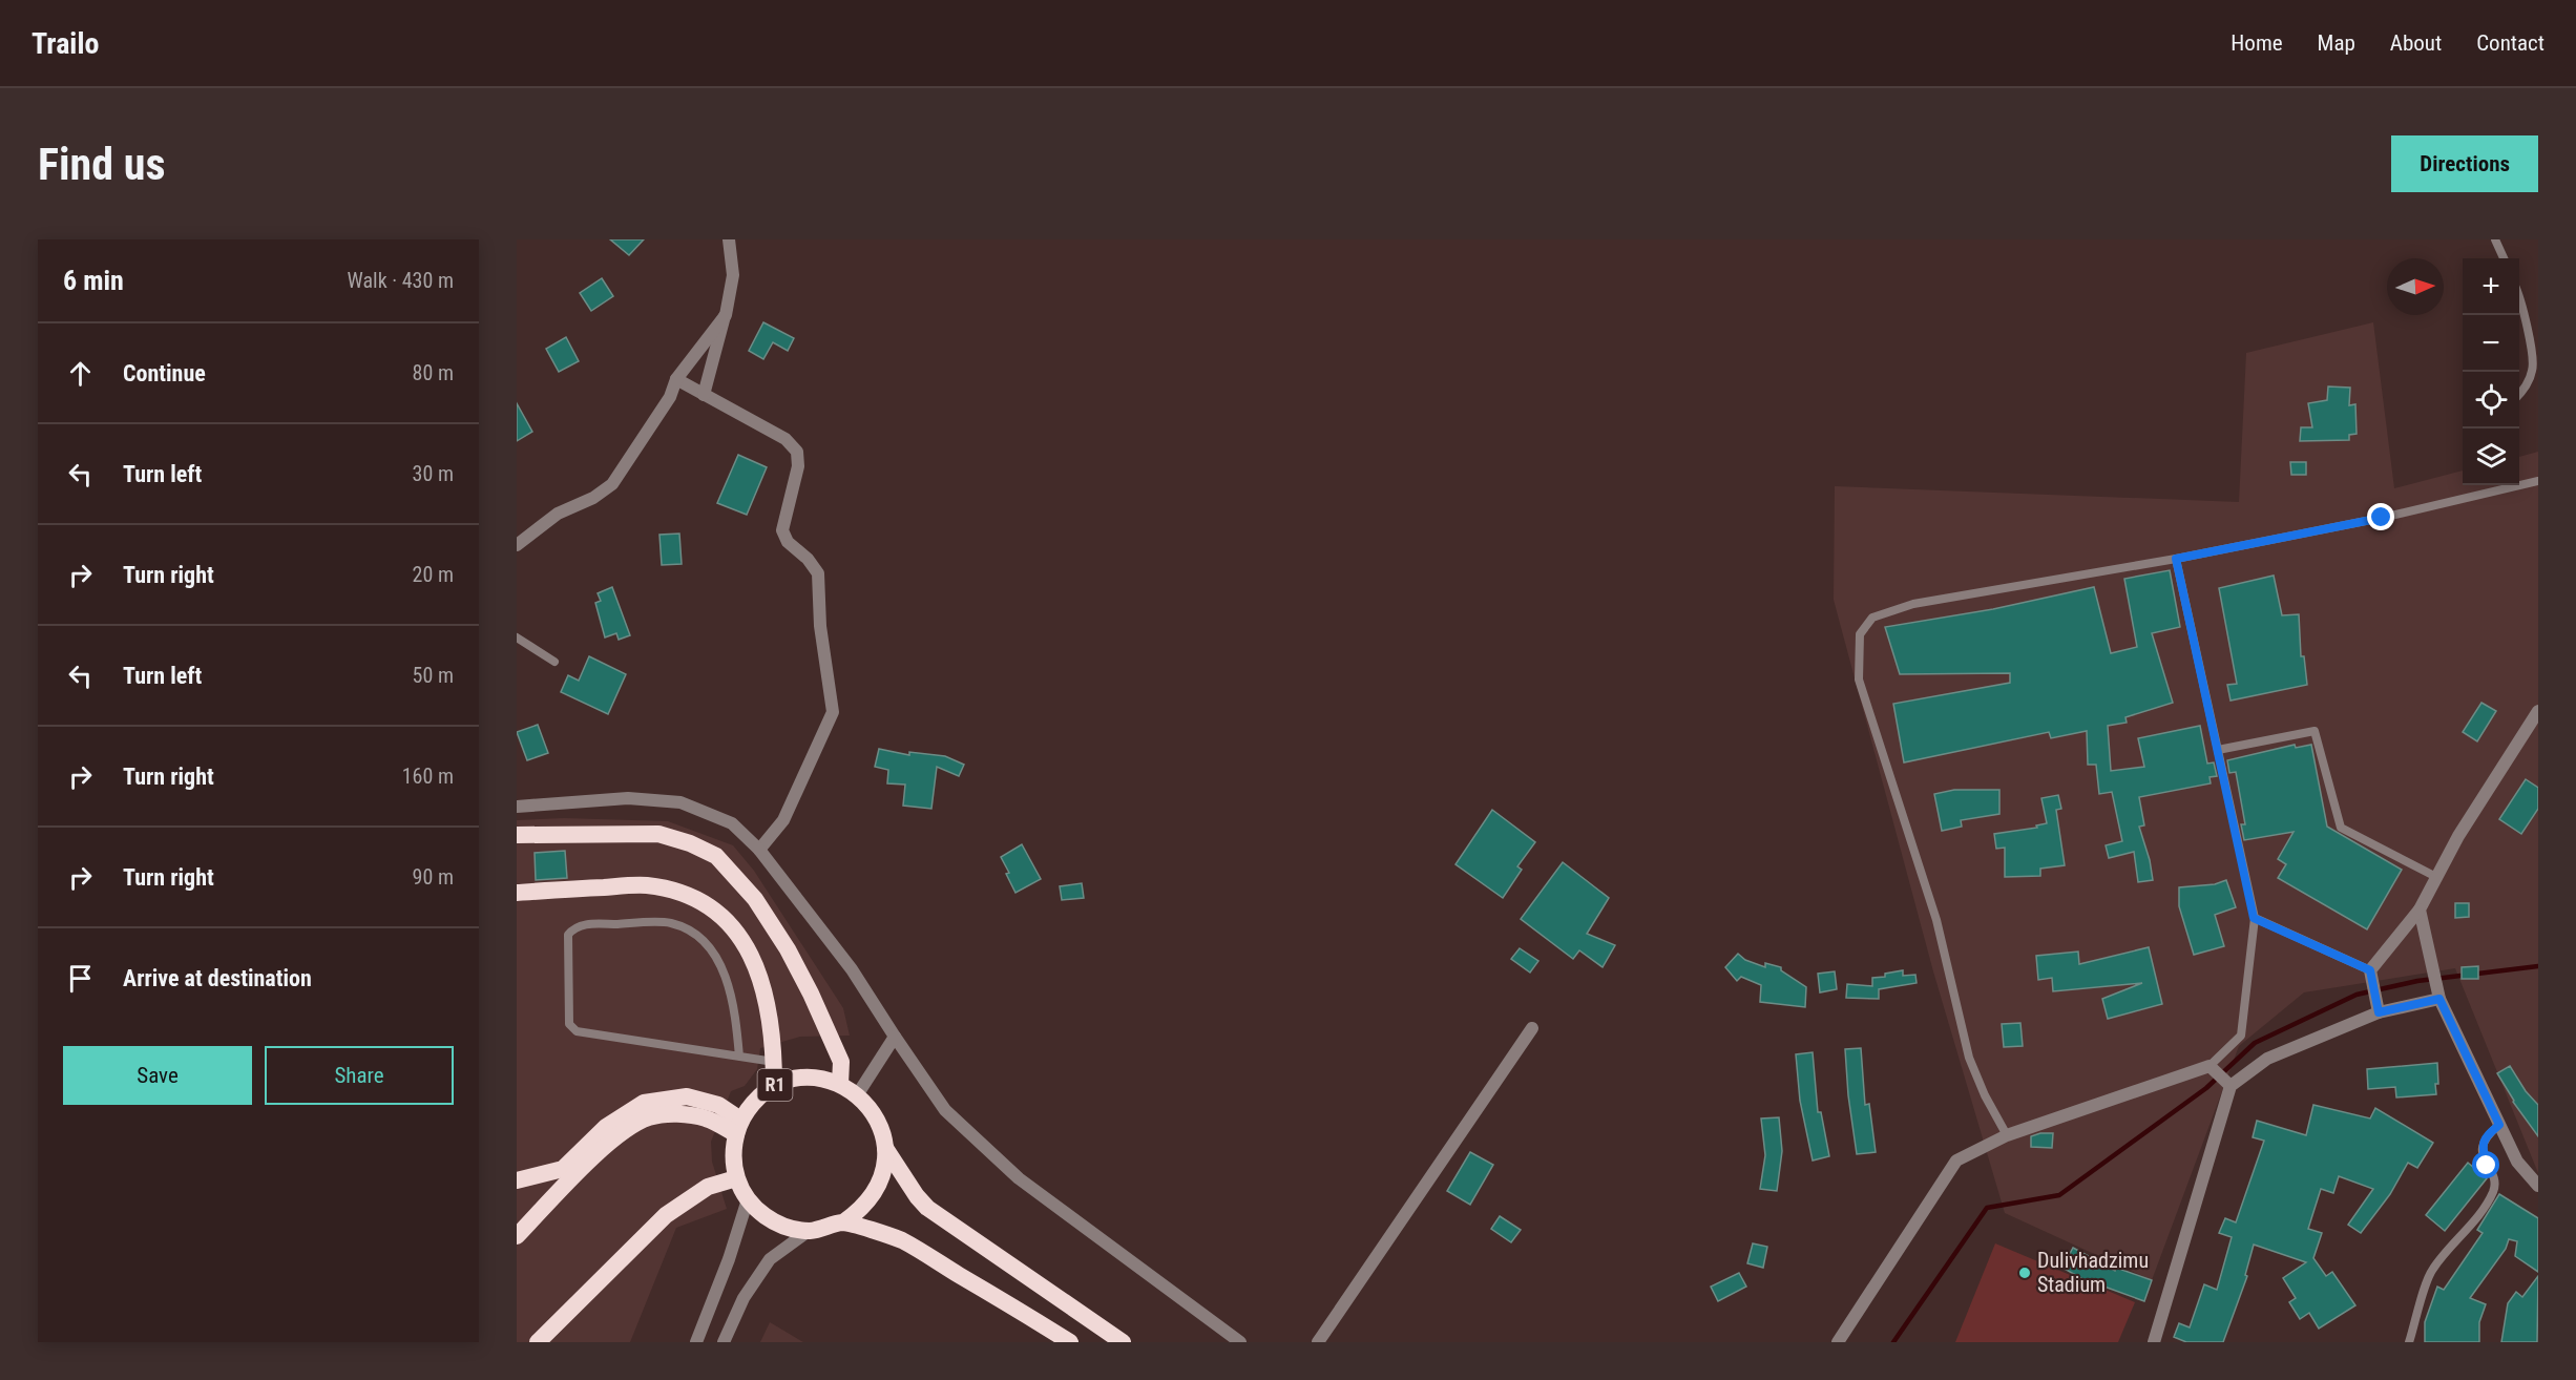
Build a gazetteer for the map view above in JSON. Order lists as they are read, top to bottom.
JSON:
{
  "streets": {
    "highway": ["R1"]
  },
  "places": ["Dulivhadzimu Stadium"],
  "north": "right",
  "page": {
    "header": "Trailo",
    "nav": [
      "Home",
      "Map",
      "About",
      "Contact"
    ],
    "buttons": [
      "Directions",
      ["Save", "Share"]
    ],
    "title": "Find us",
    "heading": ["6 min", "Walk · 430 m"],
    "map_buttons": ["+", "−"],
    "list": [
      ["Continue", "80 m"],
      ["Turn left", "30 m"],
      ["Turn right", "20 m"],
      ["Turn left", "50 m"],
      ["Turn right", "160 m"],
      ["Turn right", "90 m"],
      "Arrive at destination"
    ]
  }
}
